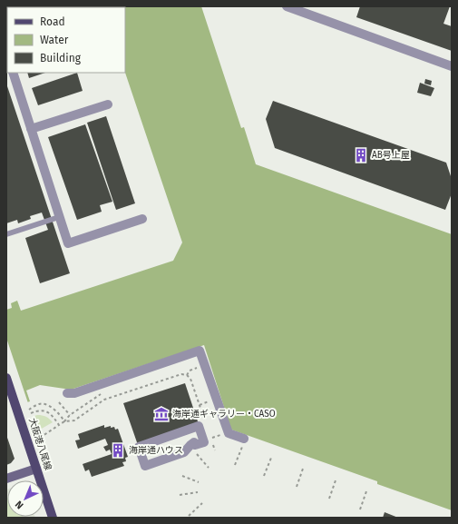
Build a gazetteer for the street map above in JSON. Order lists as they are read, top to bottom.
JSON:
{
  "streets": {
    "main road": ["大阪港八尾線"]
  },
  "places": {
    "building": ["AB号上屋", "海岸通ハウス"],
    "museum": ["海岸通ギャラリー・CASO"]
  },
  "legend": ["Road", "Water", "Building"],
  "north": "bottom left"
}
